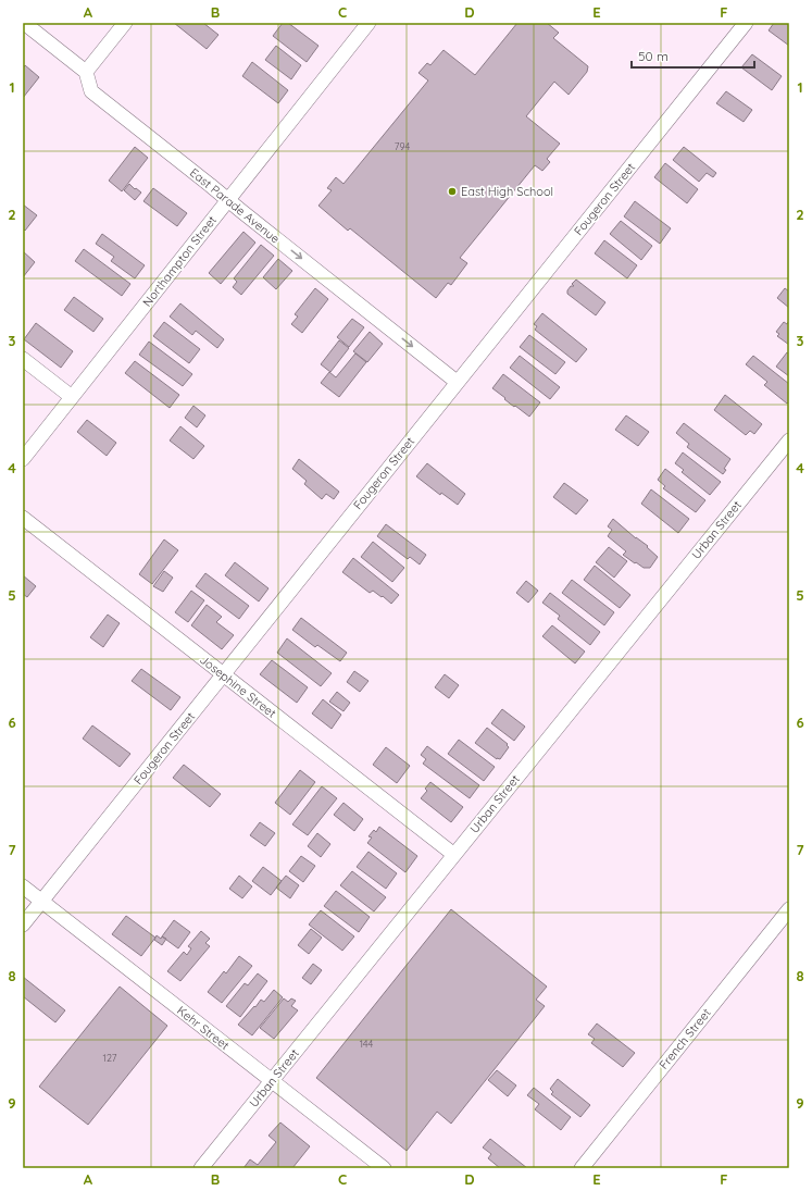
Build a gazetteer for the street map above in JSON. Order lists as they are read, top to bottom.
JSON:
{
  "streets": {
    "street": [
      "Fougeron Street",
      "East Parade Avenue",
      "Northampton Street",
      "Urban Street",
      "Josephine Street",
      "Kehr Street",
      "French Street"
    ]
  },
  "crossings": [
    ["Fougeron Street", "East Parade Avenue"],
    ["Fougeron Street", "Josephine Street"],
    ["Fougeron Street", "Kehr Street"],
    ["East Parade Avenue", "Northampton Street"],
    ["Urban Street", "Josephine Street"],
    ["Urban Street", "Kehr Street"]
  ],
  "one_way": ["East Parade Avenue"],
  "places": ["East High School"],
  "house_numbers": ["794", "144", "127"],
  "scale_bar": "50 m",
  "grid": {
    "columns": [
      "A",
      "B",
      "C",
      "D",
      "E",
      "F"
    ],
    "rows": [
      "1",
      "2",
      "3",
      "4",
      "5",
      "6",
      "7",
      "8",
      "9"
    ]
  }
}
